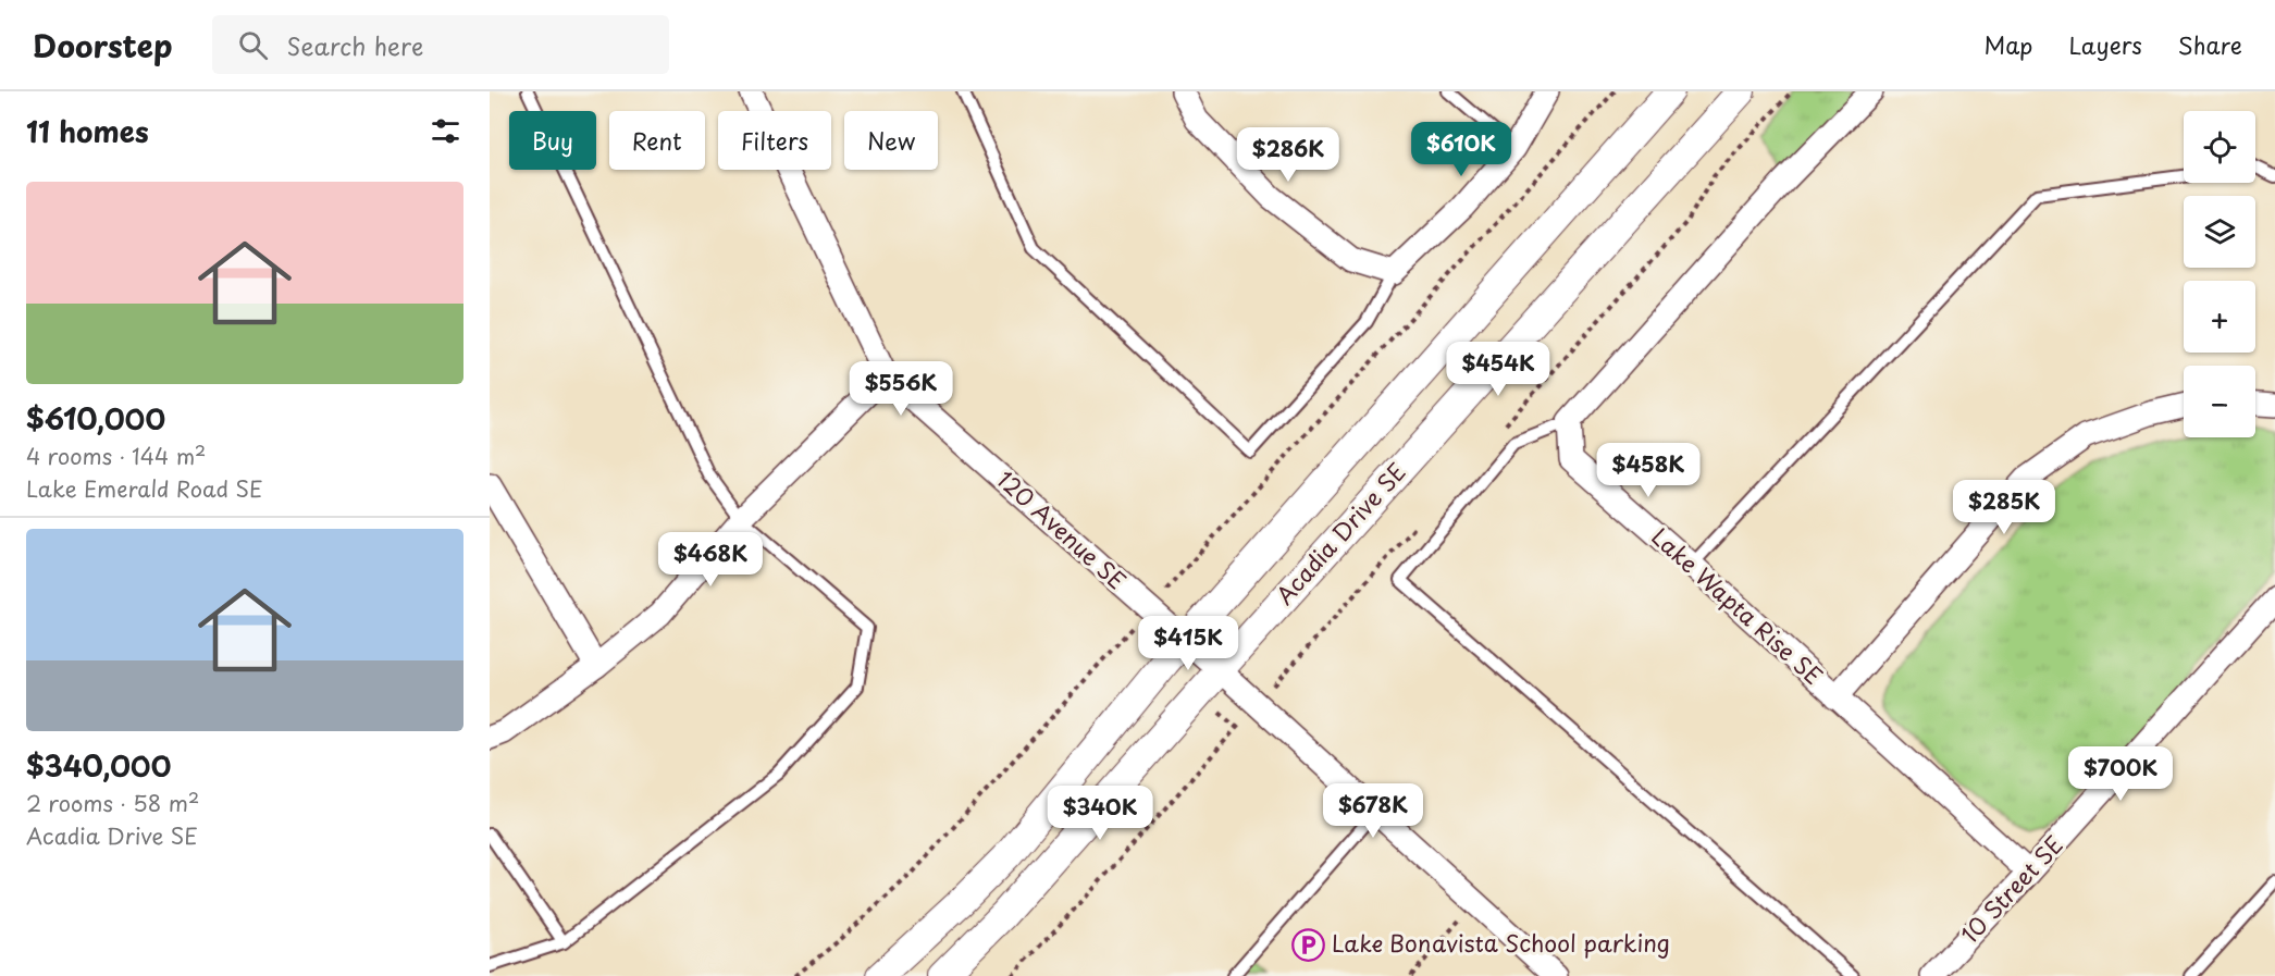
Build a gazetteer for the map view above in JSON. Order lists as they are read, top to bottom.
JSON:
{
  "streets": {
    "street": [
      "120 Avenue SE",
      "Acadia Drive SE",
      "Lake Wapta Rise SE",
      "10 Street SE"
    ]
  },
  "crossings": [
    ["120 Avenue SE", "Acadia Drive SE"],
    ["Lake Wapta Rise SE", "10 Street SE"]
  ],
  "places": {
    "parking": ["Lake Bonavista School parking"]
  },
  "page": {
    "header": "Doorstep",
    "search": "Search here",
    "nav": ["Map", "Layers", "Share"],
    "heading": "11 homes",
    "map_buttons": ["+", "−"],
    "chip": [
      "Buy",
      "Rent",
      "Filters",
      "New"
    ],
    "price": [
      "$610K",
      "$286K",
      "$454K",
      "$556K",
      "$458K",
      "$285K",
      "$468K",
      "$415K",
      "$700K",
      "$678K",
      "$340K"
    ],
    "list": [
      {
        "name": "$610,000",
        "note": "4 rooms · 144 m² · Lake Emerald Road SE"
      },
      {
        "name": "$340,000",
        "note": "2 rooms · 58 m² · Acadia Drive SE"
      }
    ]
  }
}
